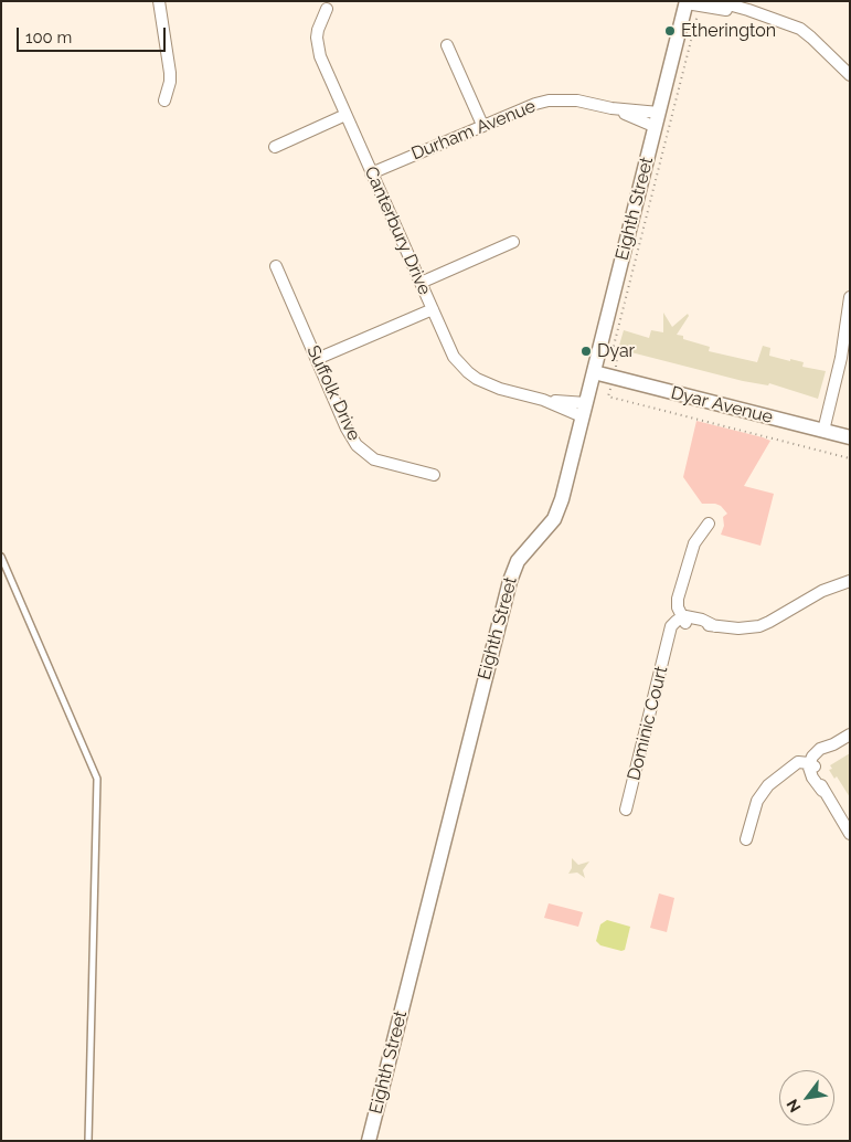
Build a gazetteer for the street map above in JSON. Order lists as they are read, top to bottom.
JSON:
{
  "streets": {
    "street": [
      "Durham Avenue",
      "Eighth Street",
      "Canterbury Drive",
      "Suffolk Drive",
      "Dyar Avenue",
      "Dominic Court"
    ]
  },
  "crossings": [
    ["Durham Avenue", "Eighth Street"],
    ["Durham Avenue", "Canterbury Drive"],
    ["Eighth Street", "Canterbury Drive"],
    ["Eighth Street", "Dyar Avenue"]
  ],
  "places": ["Etherington", "Dyar"],
  "scale_bar": "100 m",
  "north": "bottom left"
}
